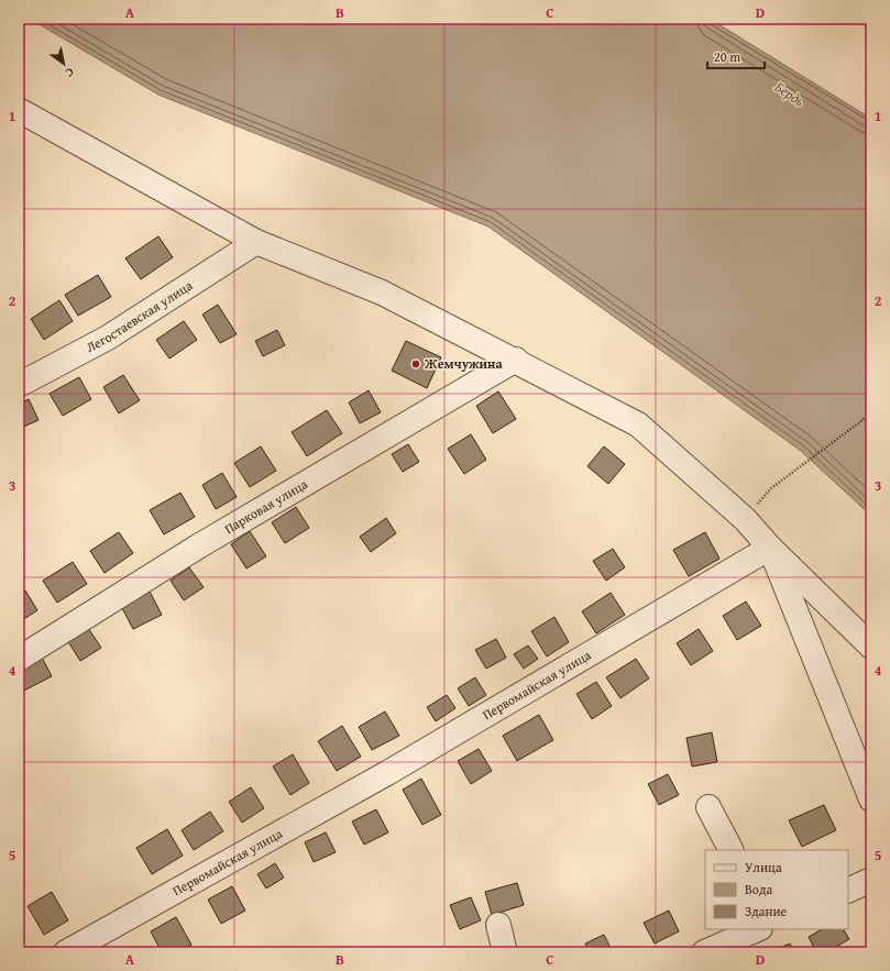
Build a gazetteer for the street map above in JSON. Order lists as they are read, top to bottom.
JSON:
{
  "streets": {
    "street": ["Легостаевская улица", "Парковая улица", "Первомайская улица"]
  },
  "water": ["Бердь"],
  "places": ["Жемчужина"],
  "legend": ["Улица", "Вода", "Здание"],
  "scale_bar": "20 m",
  "north": "bottom right",
  "grid": {
    "columns": [
      "A",
      "B",
      "C",
      "D"
    ],
    "rows": [
      "1",
      "2",
      "3",
      "4",
      "5"
    ]
  }
}
